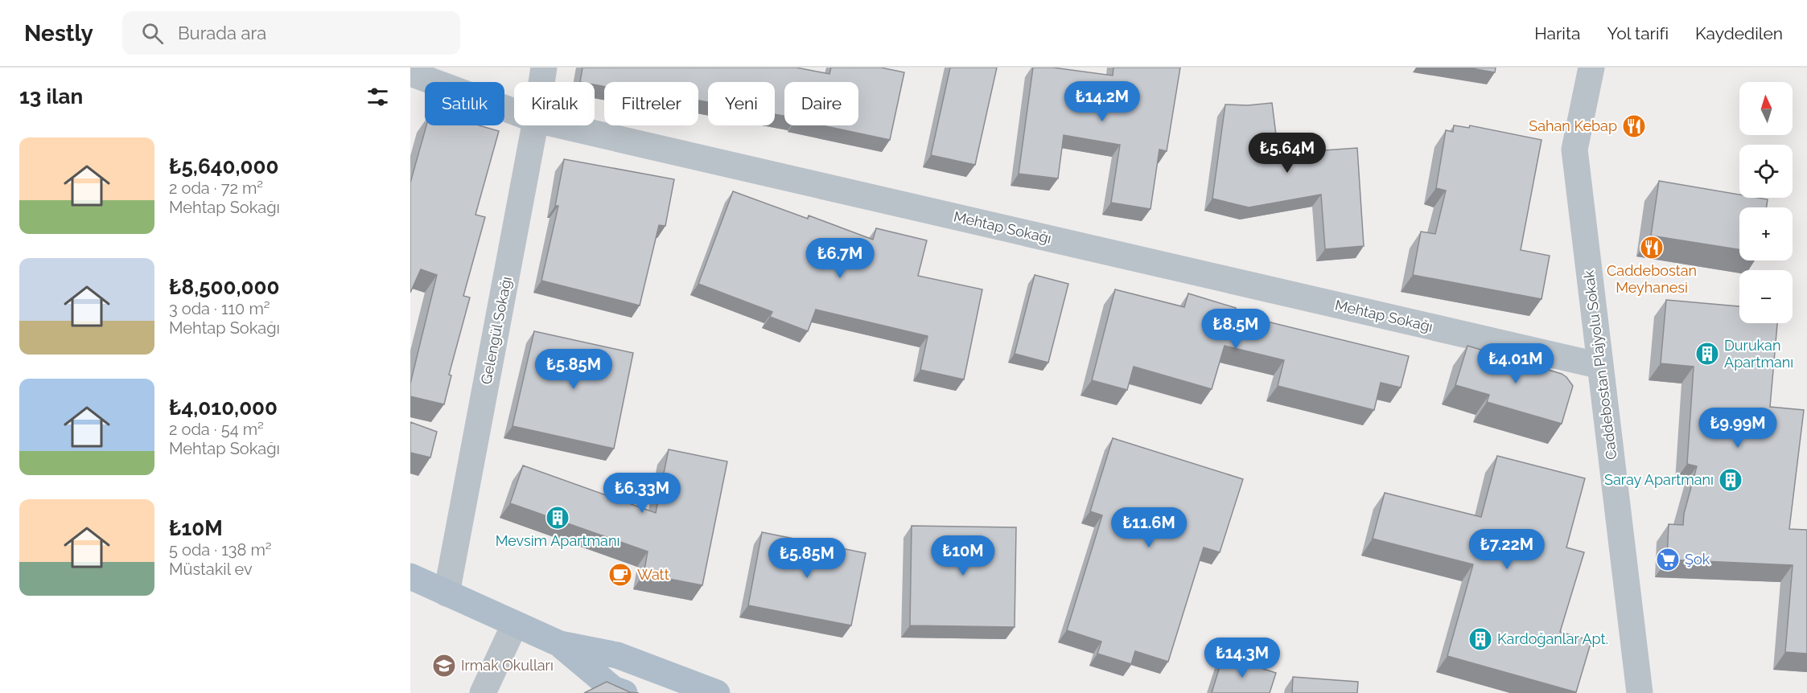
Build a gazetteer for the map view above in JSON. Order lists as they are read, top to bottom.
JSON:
{
  "streets": {
    "street": ["Mehtap Sokağı", "Gelengül Sokağı", "Caddebostan Plajyolu Sokak"]
  },
  "crossings": [
    ["Mehtap Sokağı", "Caddebostan Plajyolu Sokak"]
  ],
  "places": {
    "restaurant": ["Sahan Kebap", "Caddebostan Meyhanesi"],
    "building": [
      "Durukan Apartmanı",
      "Saray Apartmanı",
      "Mevsim Apartmanı",
      "Kardoğanlar Apt."
    ],
    "supermarket": ["Şok"],
    "cafe": ["Watt"],
    "school or university": ["Irmak Okulları"]
  },
  "north": "top",
  "page": {
    "header": "Nestly",
    "search": "Burada ara",
    "nav": ["Harita", "Yol tarifi", "Kaydedilen"],
    "heading": "13 ilan",
    "price": [
      "₺14.2M",
      "₺5.64M",
      "₺6.7M",
      "₺8.5M",
      "₺4.01M",
      "₺5.85M",
      "₺9.99M",
      "₺6.33M",
      "₺11.6M",
      "₺7.22M",
      "₺10M",
      "₺5.85M",
      "₺14.3M"
    ],
    "map_buttons": ["+", "−"],
    "chip": [
      "Satılık",
      "Kiralık",
      "Filtreler",
      "Yeni",
      "Daire"
    ],
    "list": [
      {
        "name": "₺5,640,000",
        "note": "2 oda · 72 m² · Mehtap Sokağı"
      },
      {
        "name": "₺8,500,000",
        "note": "3 oda · 110 m² · Mehtap Sokağı"
      },
      {
        "name": "₺4,010,000",
        "note": "2 oda · 54 m² · Mehtap Sokağı"
      },
      {
        "name": "₺10M",
        "note": "5 oda · 138 m² · Müstakil ev"
      }
    ]
  }
}
